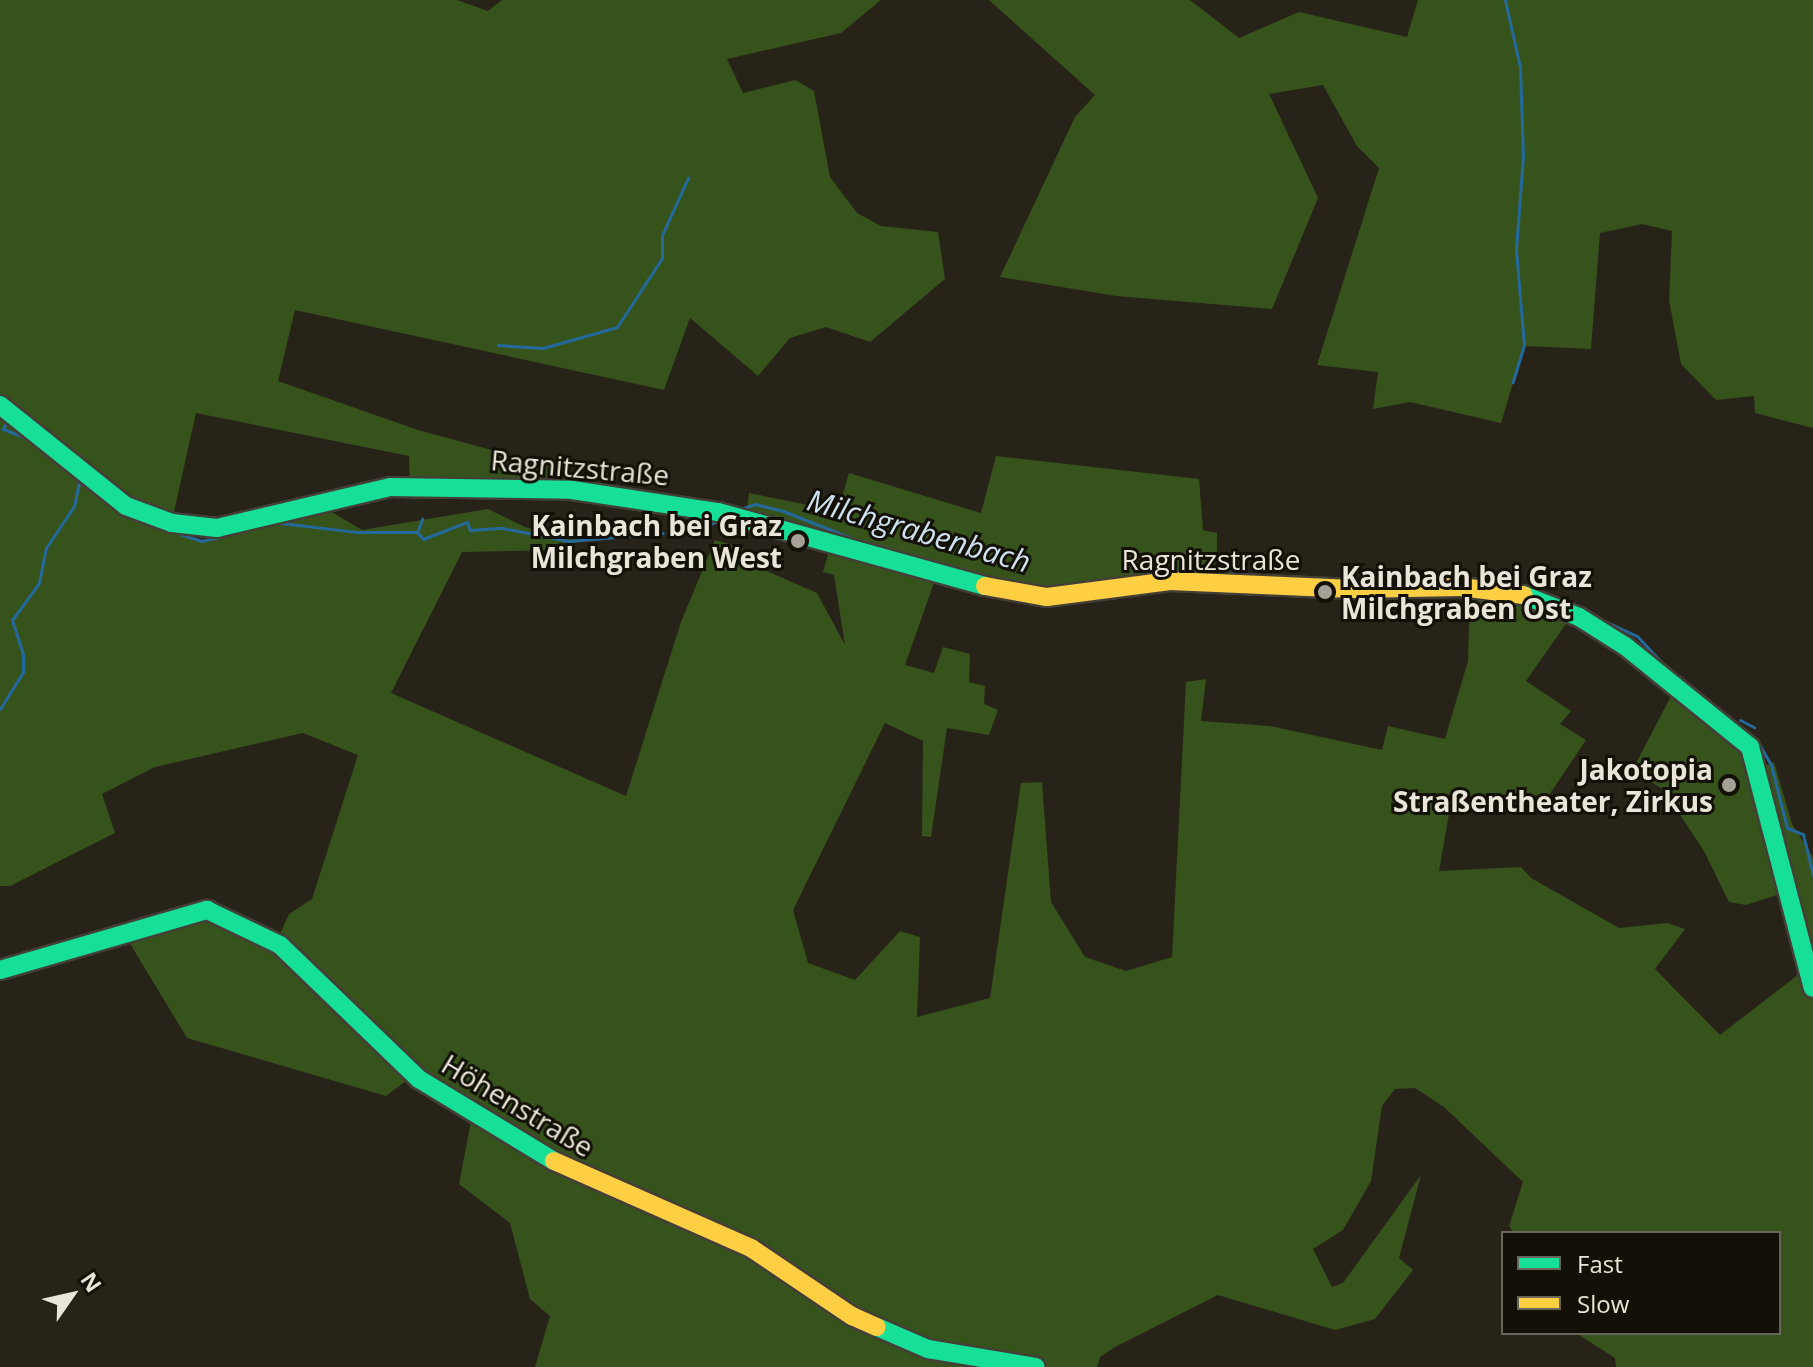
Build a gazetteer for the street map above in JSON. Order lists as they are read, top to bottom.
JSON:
{
  "streets": {
    "main road": ["Ragnitzstraße", "Höhenstraße"]
  },
  "water": ["Milchgrabenbach"],
  "places": ["Kainbach bei Graz Milchgraben West", "Kainbach bei Graz Milchgraben Ost", "Jakotopia Straßentheater, Zirkus"],
  "legend": ["Fast", "Slow"],
  "north": "top right"
}
